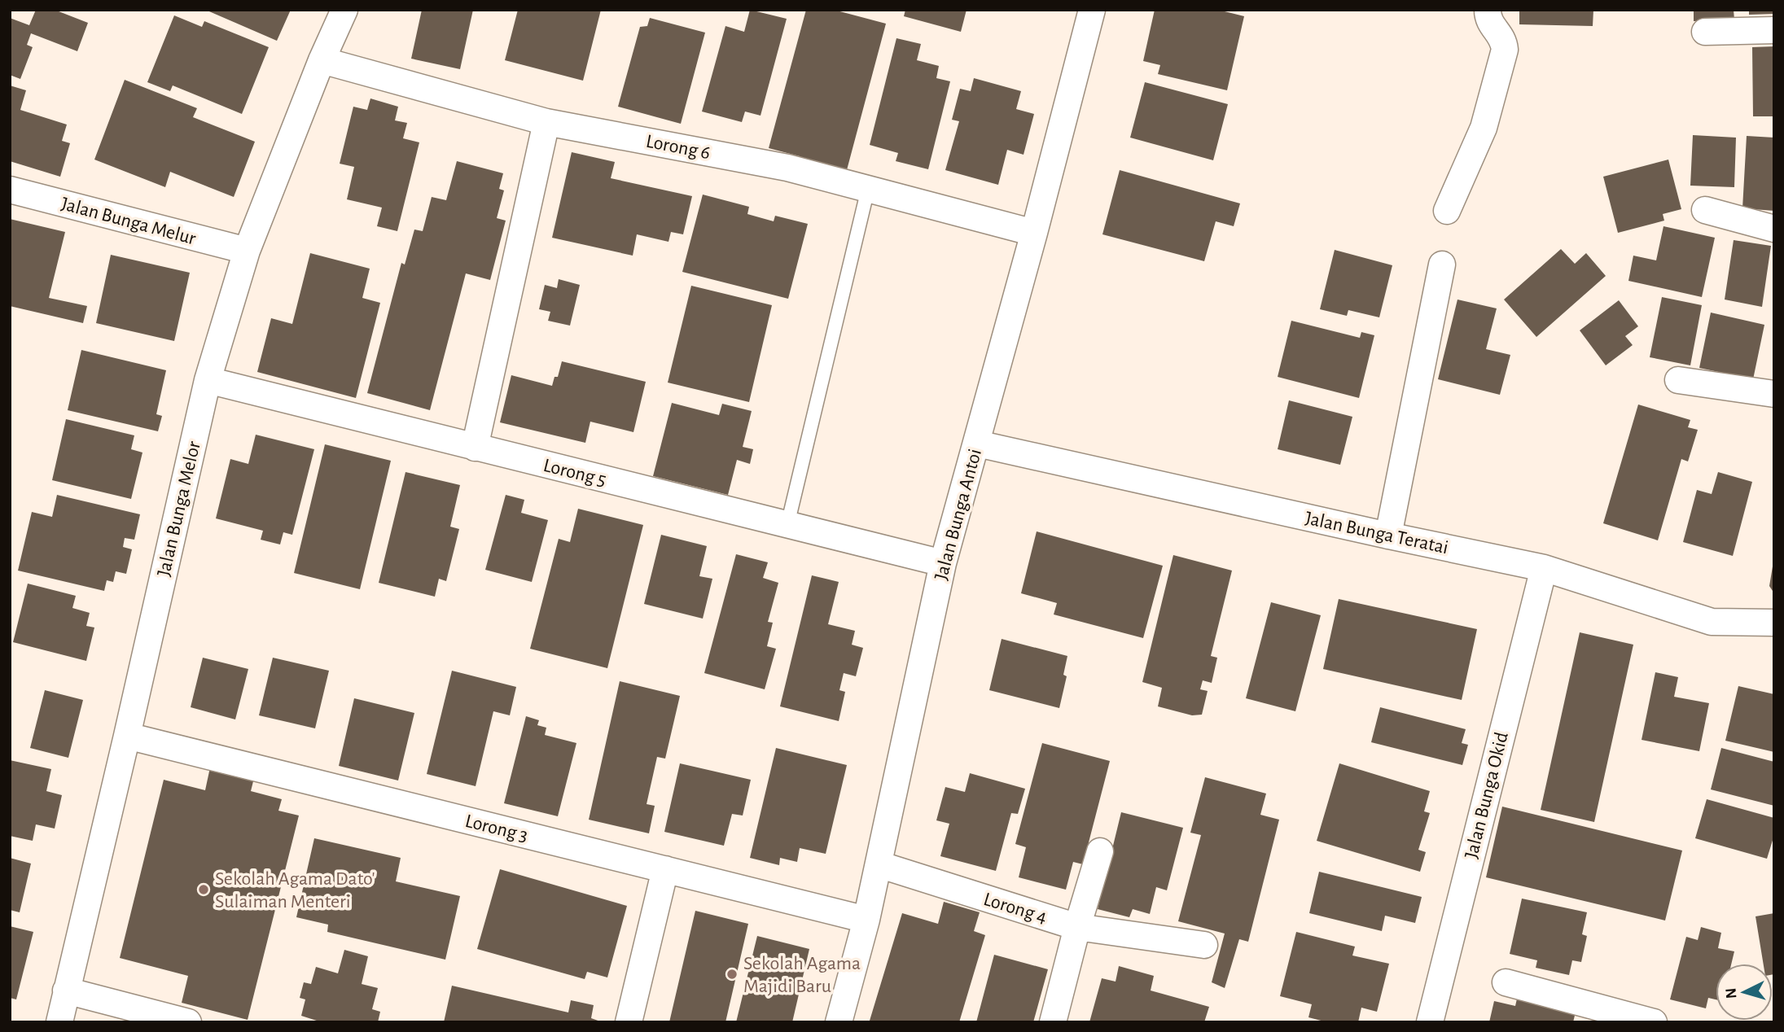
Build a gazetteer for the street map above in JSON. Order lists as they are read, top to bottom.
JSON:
{
  "streets": {
    "street": [
      "Lorong 6",
      "Jalan Bunga Melur",
      "Lorong 5",
      "Jalan Bunga Melor",
      "Jalan Bunga Antoi",
      "Jalan Bunga Teratai",
      "Jalan Bunga Okid",
      "Lorong 3",
      "Lorong 4"
    ]
  },
  "crossings": [
    ["Lorong 6", "Jalan Bunga Melor"],
    ["Lorong 6", "Jalan Bunga Antoi"],
    ["Jalan Bunga Melur", "Jalan Bunga Melor"],
    ["Lorong 5", "Jalan Bunga Melor"],
    ["Lorong 5", "Jalan Bunga Antoi"],
    ["Jalan Bunga Melor", "Lorong 3"],
    ["Jalan Bunga Antoi", "Jalan Bunga Teratai"],
    ["Jalan Bunga Antoi", "Lorong 3"],
    ["Jalan Bunga Antoi", "Lorong 4"],
    ["Jalan Bunga Teratai", "Jalan Bunga Okid"]
  ],
  "places": ["Sekolah Agama Dato' Sulaiman Menteri", "Sekolah Agama Majidi Baru"],
  "north": "left"
}
